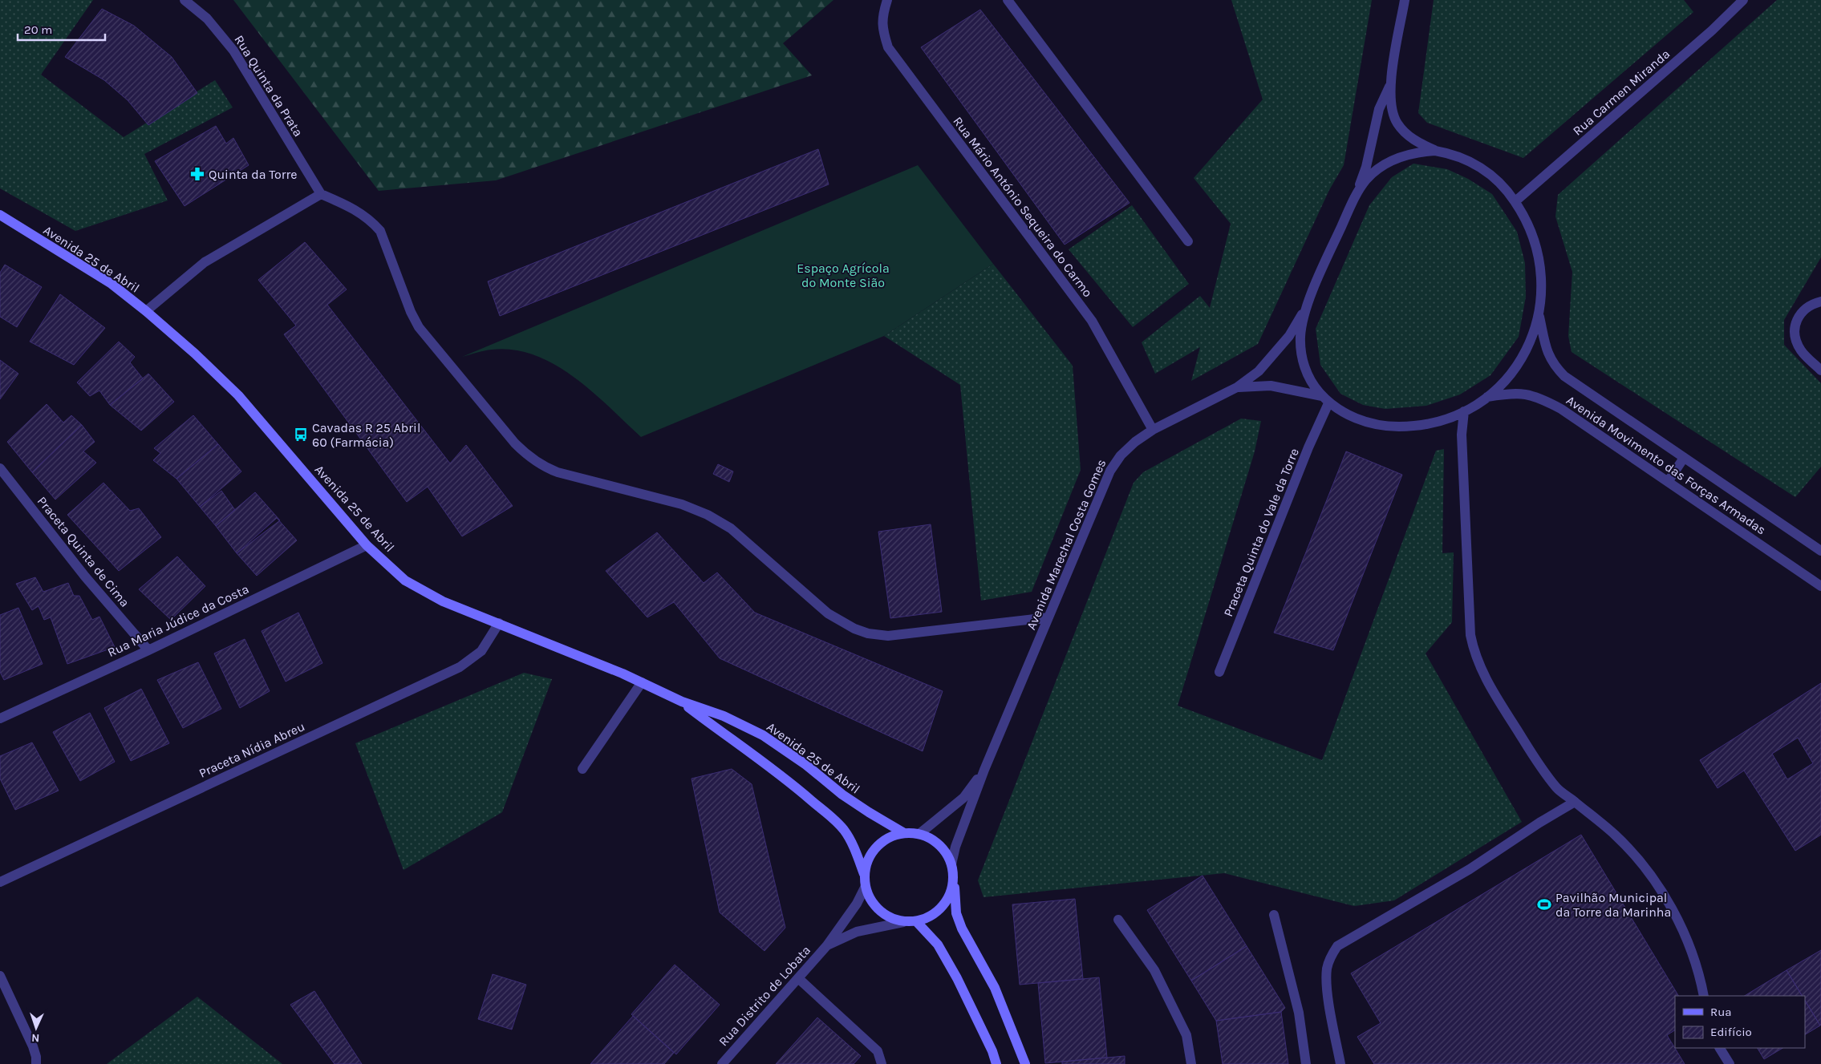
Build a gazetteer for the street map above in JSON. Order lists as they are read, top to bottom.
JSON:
{
  "streets": {
    "main road": ["Avenida 25 de Abril"],
    "street": [
      "Rua Quinta da Prata",
      "Rua Carmen Miranda",
      "Rua Mário António Sequeira do Carmo",
      "Avenida Movimento das Forças Armadas",
      "Praceta Quinta do Vale da Torre",
      "Avenida Marechal Costa Gomes",
      "Praceta Quinta de Cima",
      "Rua Maria Júdice da Costa",
      "Praceta Nídia Abreu",
      "Rua Distrito de Lobata"
    ]
  },
  "crossings": [
    ["Rua Mário António Sequeira do Carmo", "Avenida Marechal Costa Gomes"],
    ["Avenida 25 de Abril", "Avenida Marechal Costa Gomes"],
    ["Avenida 25 de Abril", "Rua Maria Júdice da Costa"],
    ["Avenida 25 de Abril", "Praceta Nídia Abreu"],
    ["Avenida 25 de Abril", "Rua Distrito de Lobata"],
    ["Praceta Quinta do Vale da Torre", "Avenida Marechal Costa Gomes"],
    ["Avenida Marechal Costa Gomes", "Rua Distrito de Lobata"],
    ["Praceta Quinta de Cima", "Rua Maria Júdice da Costa"]
  ],
  "parks": ["Espaço Agrícola do Monte Sião"],
  "places": {
    "pharmacy": ["Quinta da Torre"],
    "bus stop": ["Cavadas R 25 Abril 60 (Farmácia)"],
    "sports": ["Pavilhão Municipal da Torre da Marinha"]
  },
  "legend": ["Rua", "Edifício"],
  "scale_bar": "20 m",
  "north": "bottom"
}
